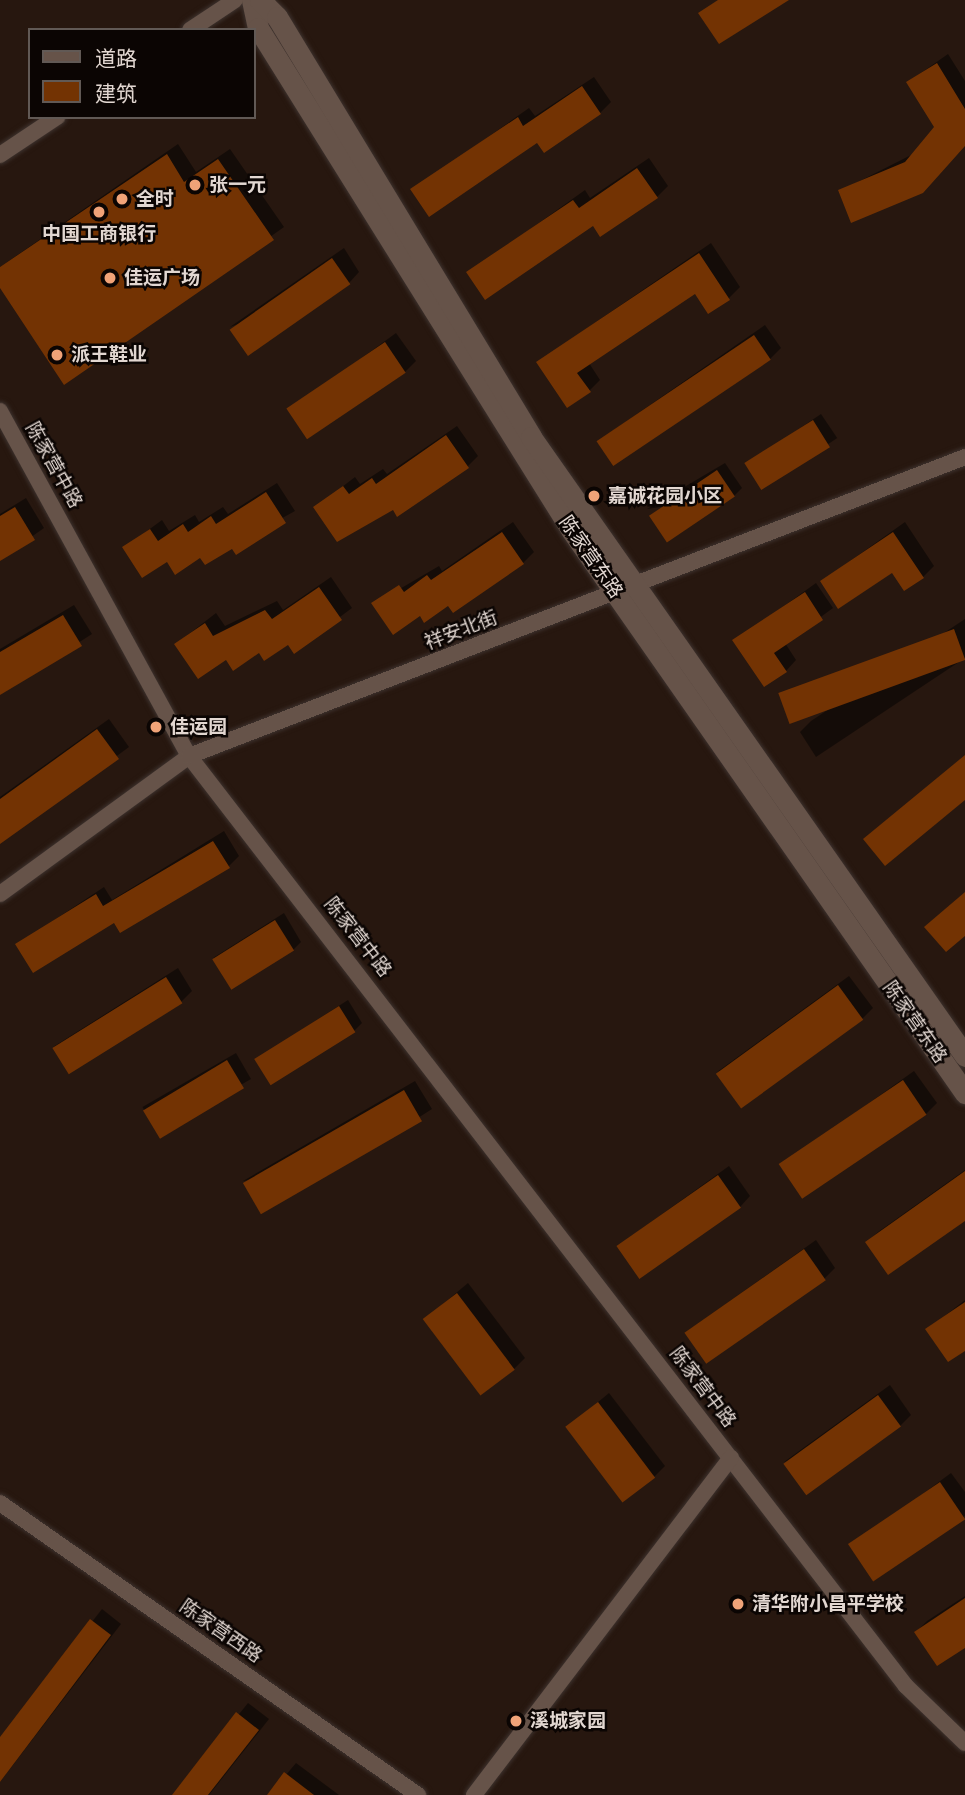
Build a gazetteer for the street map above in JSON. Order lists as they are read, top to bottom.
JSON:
{
  "streets": {
    "street": [
      "陈家营中路",
      "陈家营东路",
      "祥安北街",
      "陈家营西路"
    ]
  },
  "crossings": [
    ["陈家营中路", "祥安北街"],
    ["陈家营东路", "祥安北街"]
  ],
  "places": [
    "张一元",
    "全时",
    "中国工商银行",
    "佳运广场",
    "派王鞋业",
    "嘉诚花园小区",
    "佳运园",
    "清华附小昌平学校",
    "溪城家园"
  ],
  "legend": ["道路", "建筑"]
}
